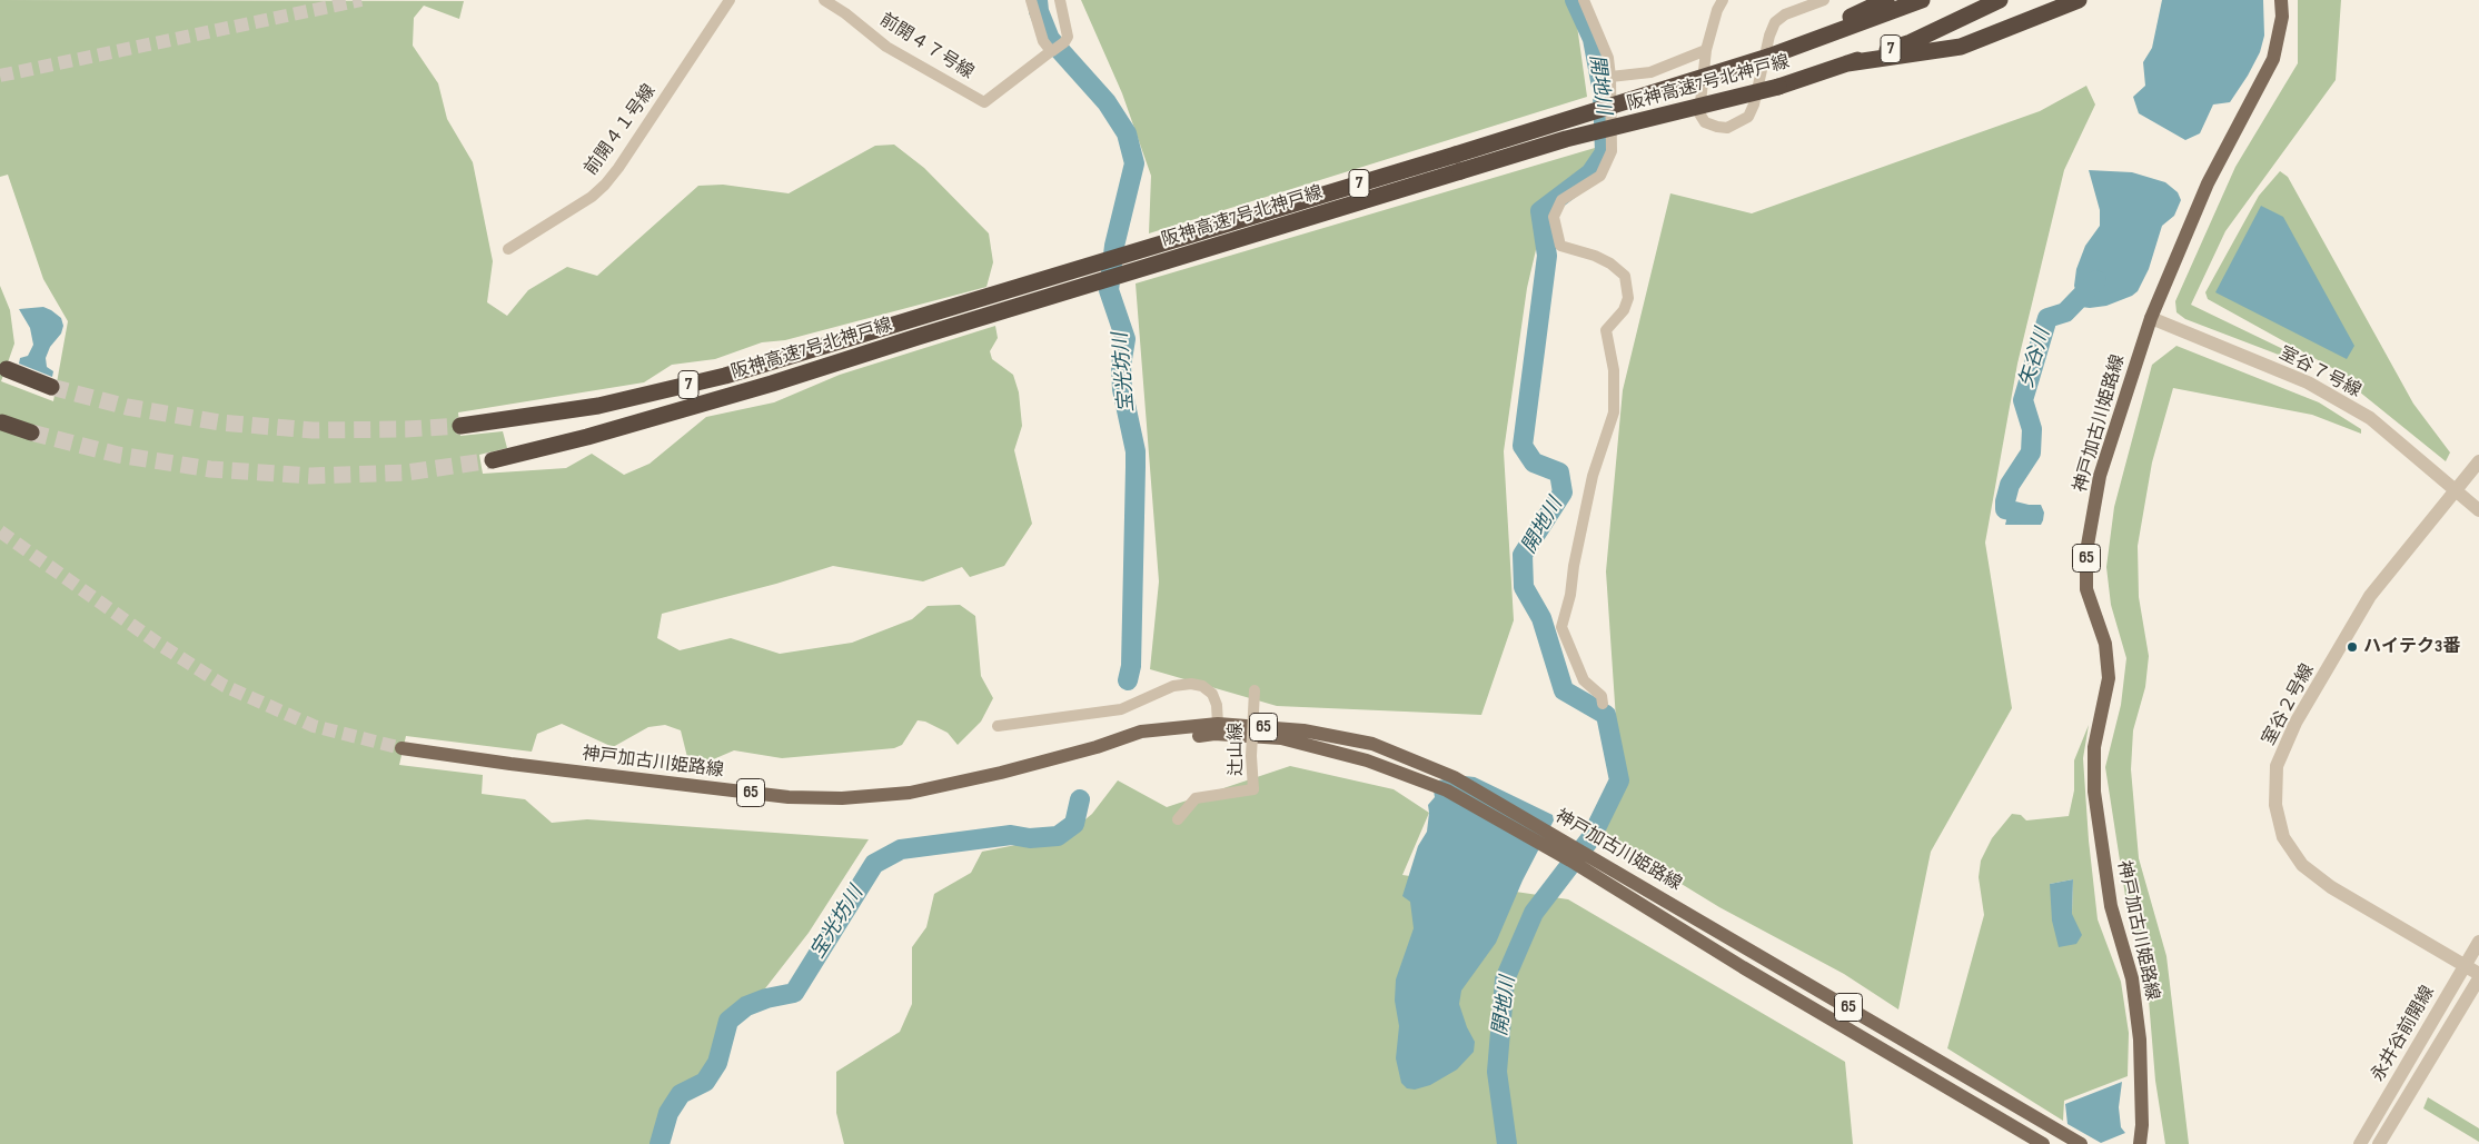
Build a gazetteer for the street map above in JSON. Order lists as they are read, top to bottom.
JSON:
{
  "streets": {
    "highway": ["7", "阪神高速7号北神戸線"],
    "main road": ["神戸加古川姫路線", "65"],
    "street": [
      "前開４７号線",
      "前開４１号線",
      "室谷７号線",
      "室谷２号線",
      "辻山線",
      "永井谷前開線"
    ]
  },
  "crossings": [
    ["室谷７号線", "神戸加古川姫路線"],
    ["室谷７号線", "室谷２号線"],
    ["室谷２号線", "永井谷前開線"]
  ],
  "water": ["開地川", "矢谷川", "宝光坊川"],
  "places": ["ハイテク3番"]
}
